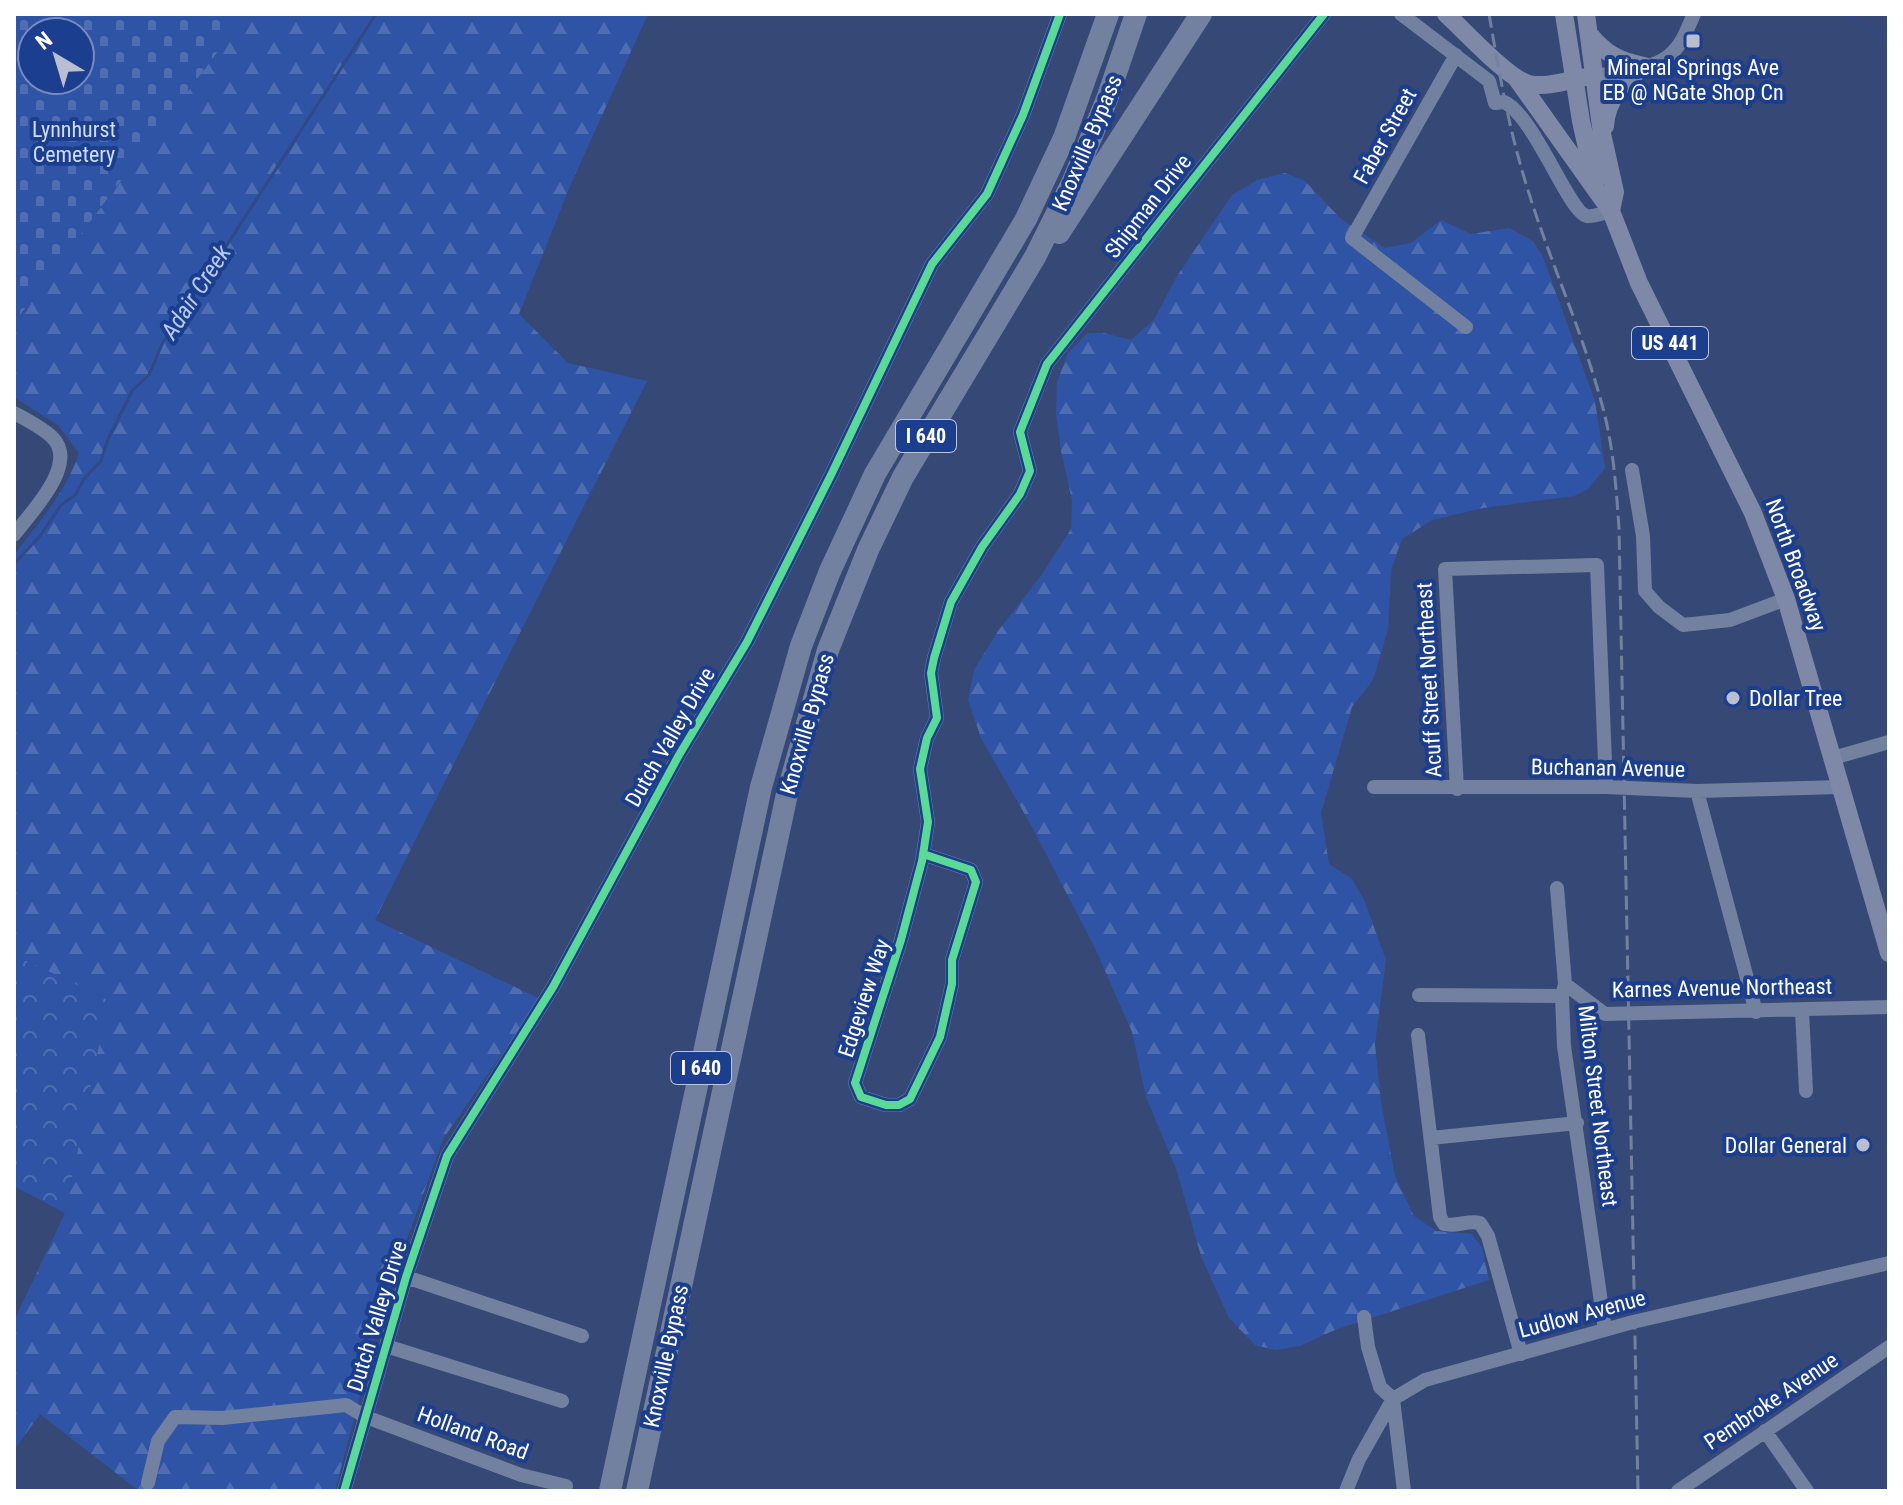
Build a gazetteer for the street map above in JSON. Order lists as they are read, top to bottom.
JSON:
{
  "streets": {
    "highway": ["Knoxville Bypass", "I 640"],
    "main road": ["US 441", "North Broadway"],
    "street": [
      "Faber Street",
      "Shipman Drive",
      "Acuff Street Northeast",
      "Dutch Valley Drive",
      "Buchanan Avenue",
      "Karnes Avenue Northeast",
      "Edgeview Way",
      "Milton Street Northeast",
      "Ludlow Avenue",
      "Pembroke Avenue",
      "Holland Road"
    ]
  },
  "crossings": [
    ["Shipman Drive", "Edgeview Way"],
    ["North Broadway", "Buchanan Avenue"],
    ["Acuff Street Northeast", "Buchanan Avenue"],
    ["Dutch Valley Drive", "Holland Road"],
    ["Karnes Avenue Northeast", "Milton Street Northeast"],
    ["Milton Street Northeast", "Ludlow Avenue"]
  ],
  "water": ["Adair Creek"],
  "parks": ["Lynnhurst Cemetery"],
  "places": {
    "transit": ["Mineral Springs Ave EB @ NGate Shop Cn"],
    "other": ["Dollar Tree", "Dollar General"]
  },
  "north": "top left"
}
